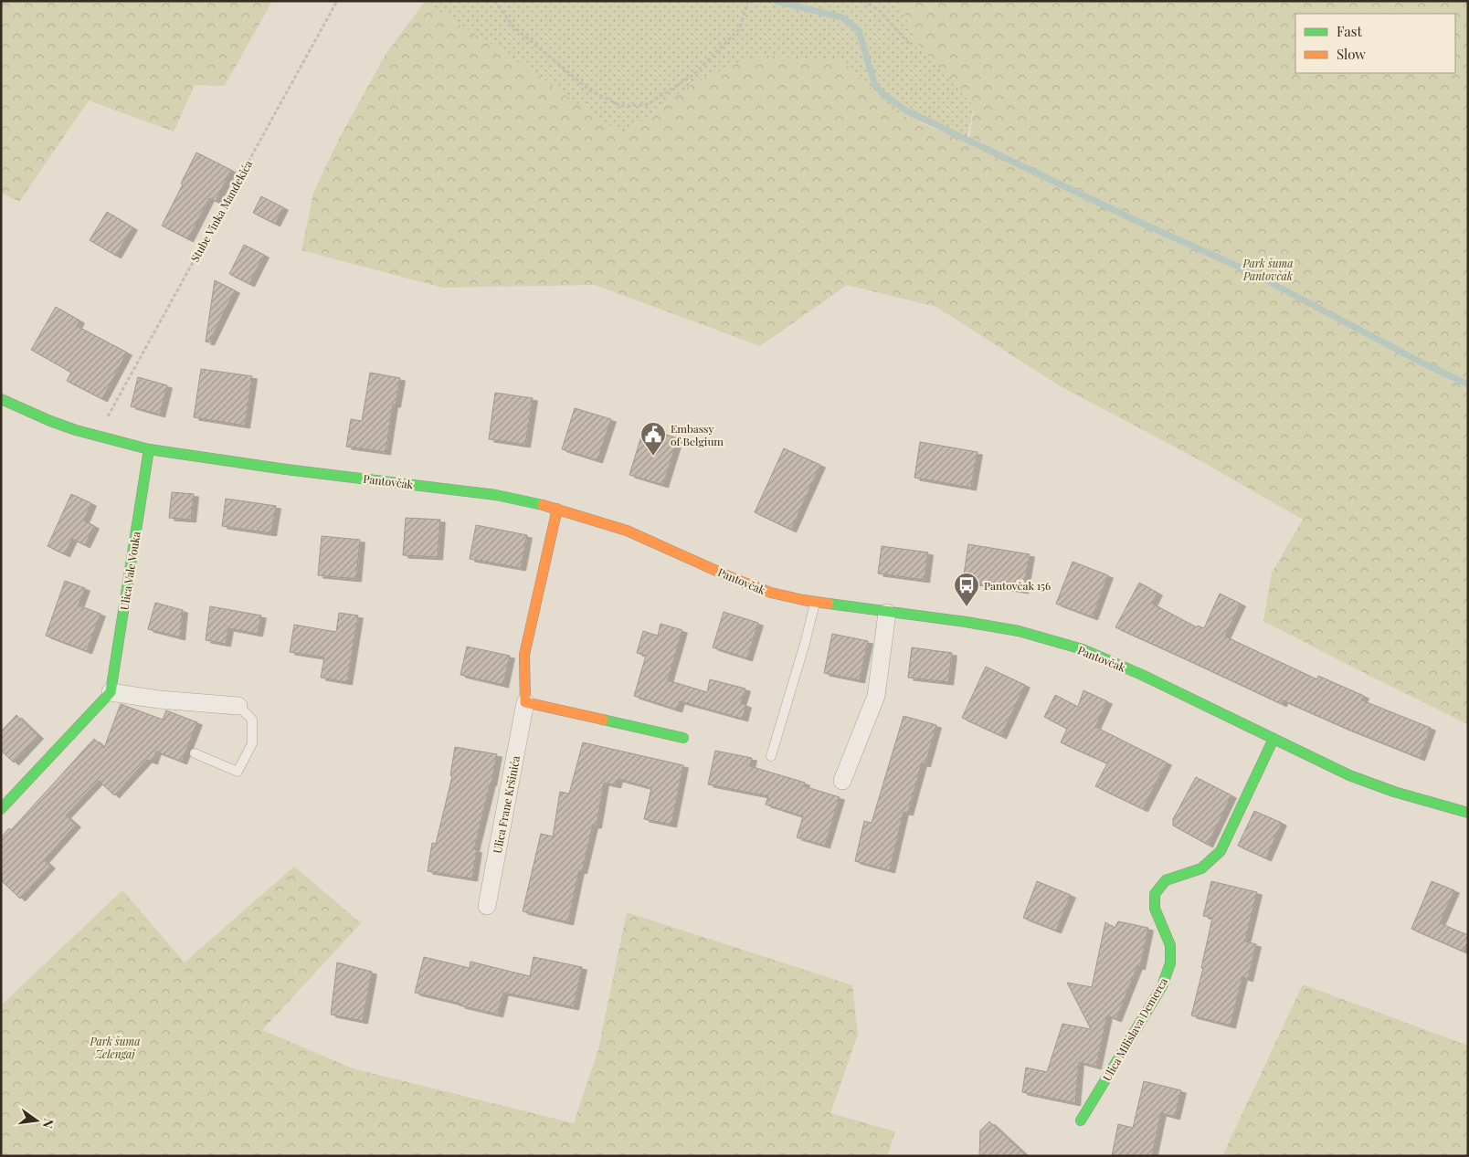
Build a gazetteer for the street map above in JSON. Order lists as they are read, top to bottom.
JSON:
{
  "streets": {
    "main road": [
      "Pantovčak",
      "Ulica Vale Vouka",
      "Ulica Frane Kršinića",
      "Ulica Milislava Demerca"
    ],
    "path": ["Stube Vinka Mandekića"]
  },
  "crossings": [
    ["Pantovčak", "Ulica Vale Vouka"],
    ["Pantovčak", "Ulica Frane Kršinića"],
    ["Pantovčak", "Ulica Milislava Demerca"]
  ],
  "parks": ["Park šuma Pantovčak", "Park šuma Zelengaj"],
  "places": {
    "public building": ["Embassy of Belgium"],
    "bus stop": ["Pantovčak 156"]
  },
  "legend": ["Fast", "Slow"],
  "north": "right"
}
